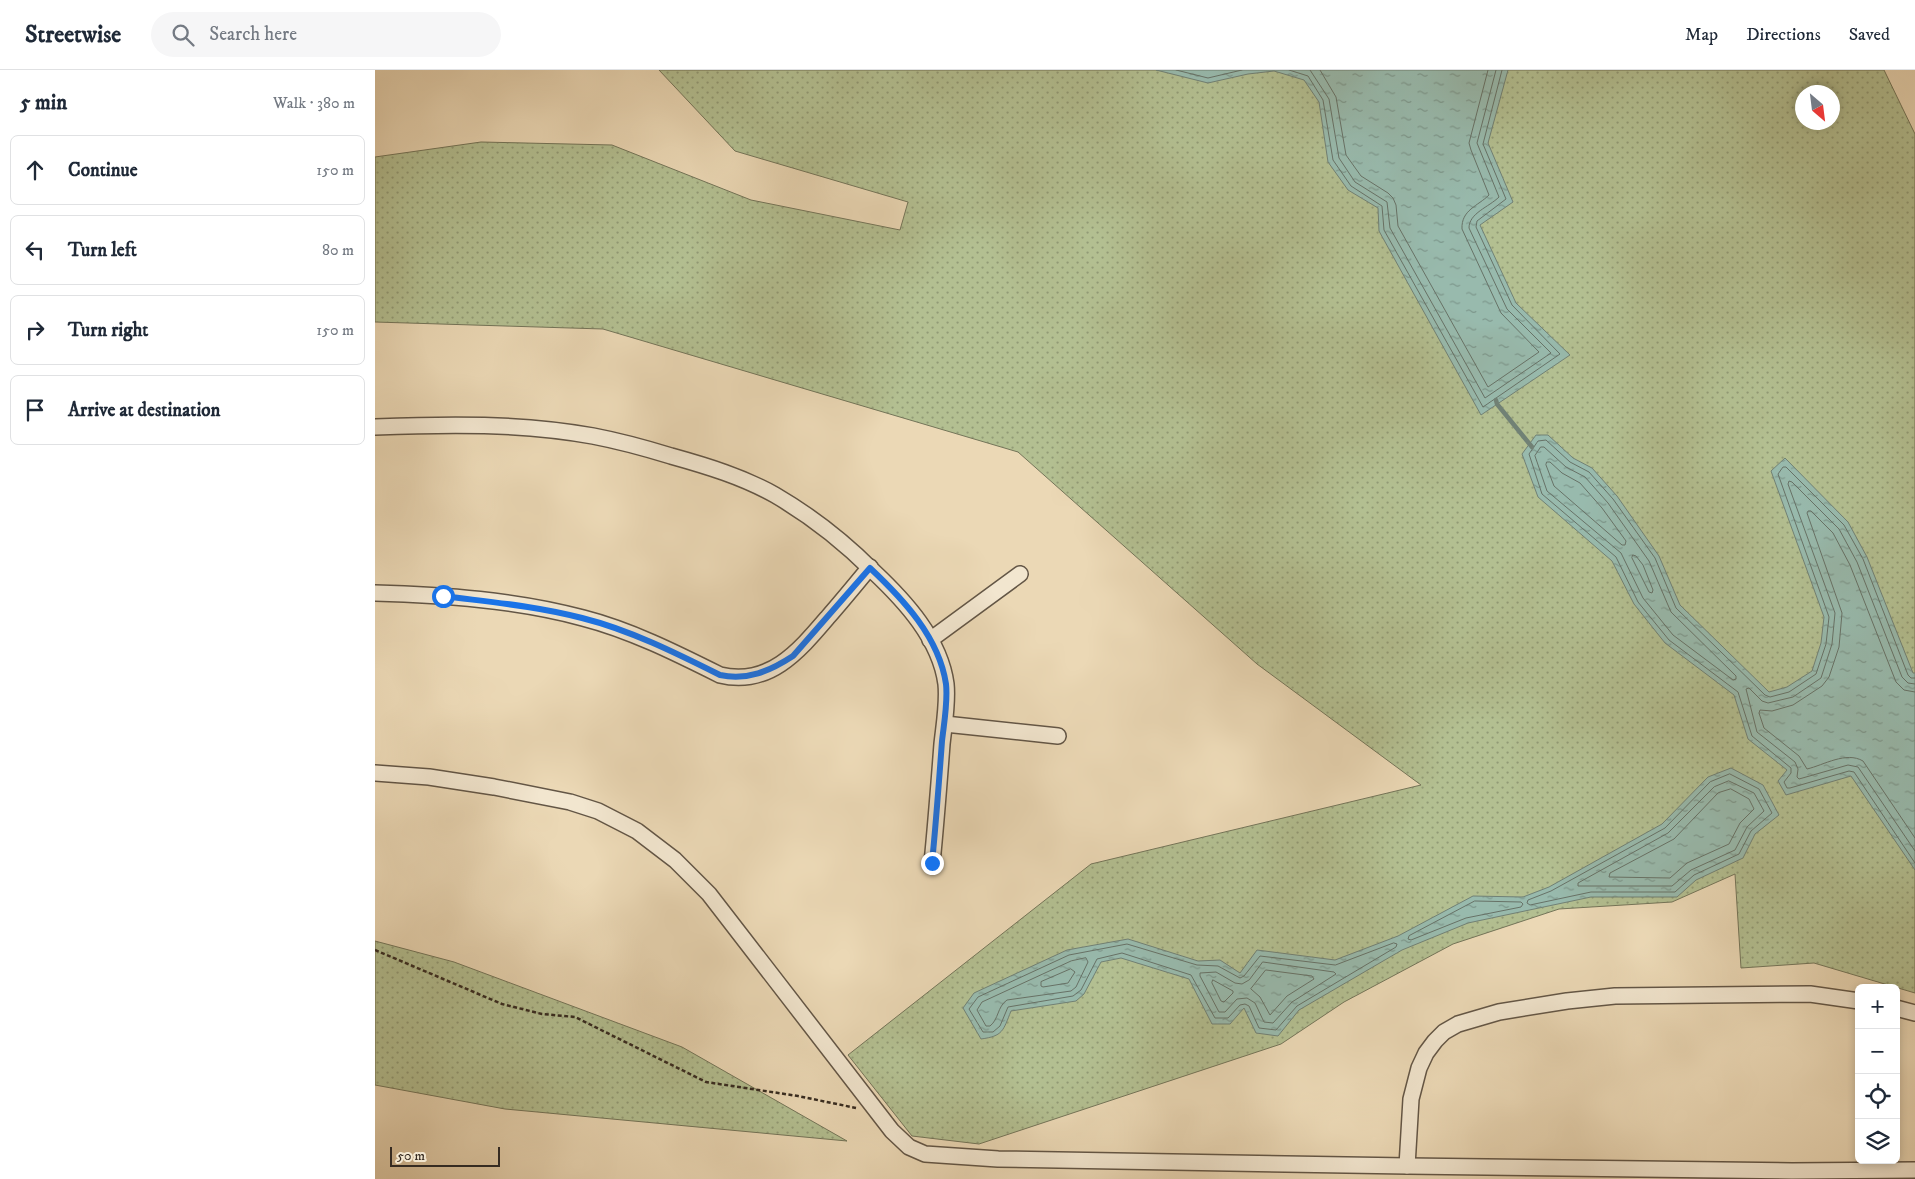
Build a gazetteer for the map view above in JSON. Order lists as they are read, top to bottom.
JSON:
{
  "scale_bar": "50 m",
  "north": "bottom right",
  "page": {
    "header": "Streetwise",
    "search": "Search here",
    "nav": ["Map", "Directions", "Saved"],
    "heading": ["5 min", "Walk · 380 m"],
    "list": [
      ["Continue", "150 m"],
      ["Turn left", "80 m"],
      ["Turn right", "150 m"],
      "Arrive at destination"
    ],
    "map_buttons": ["+", "−"],
    "scale": "50 m"
  }
}
